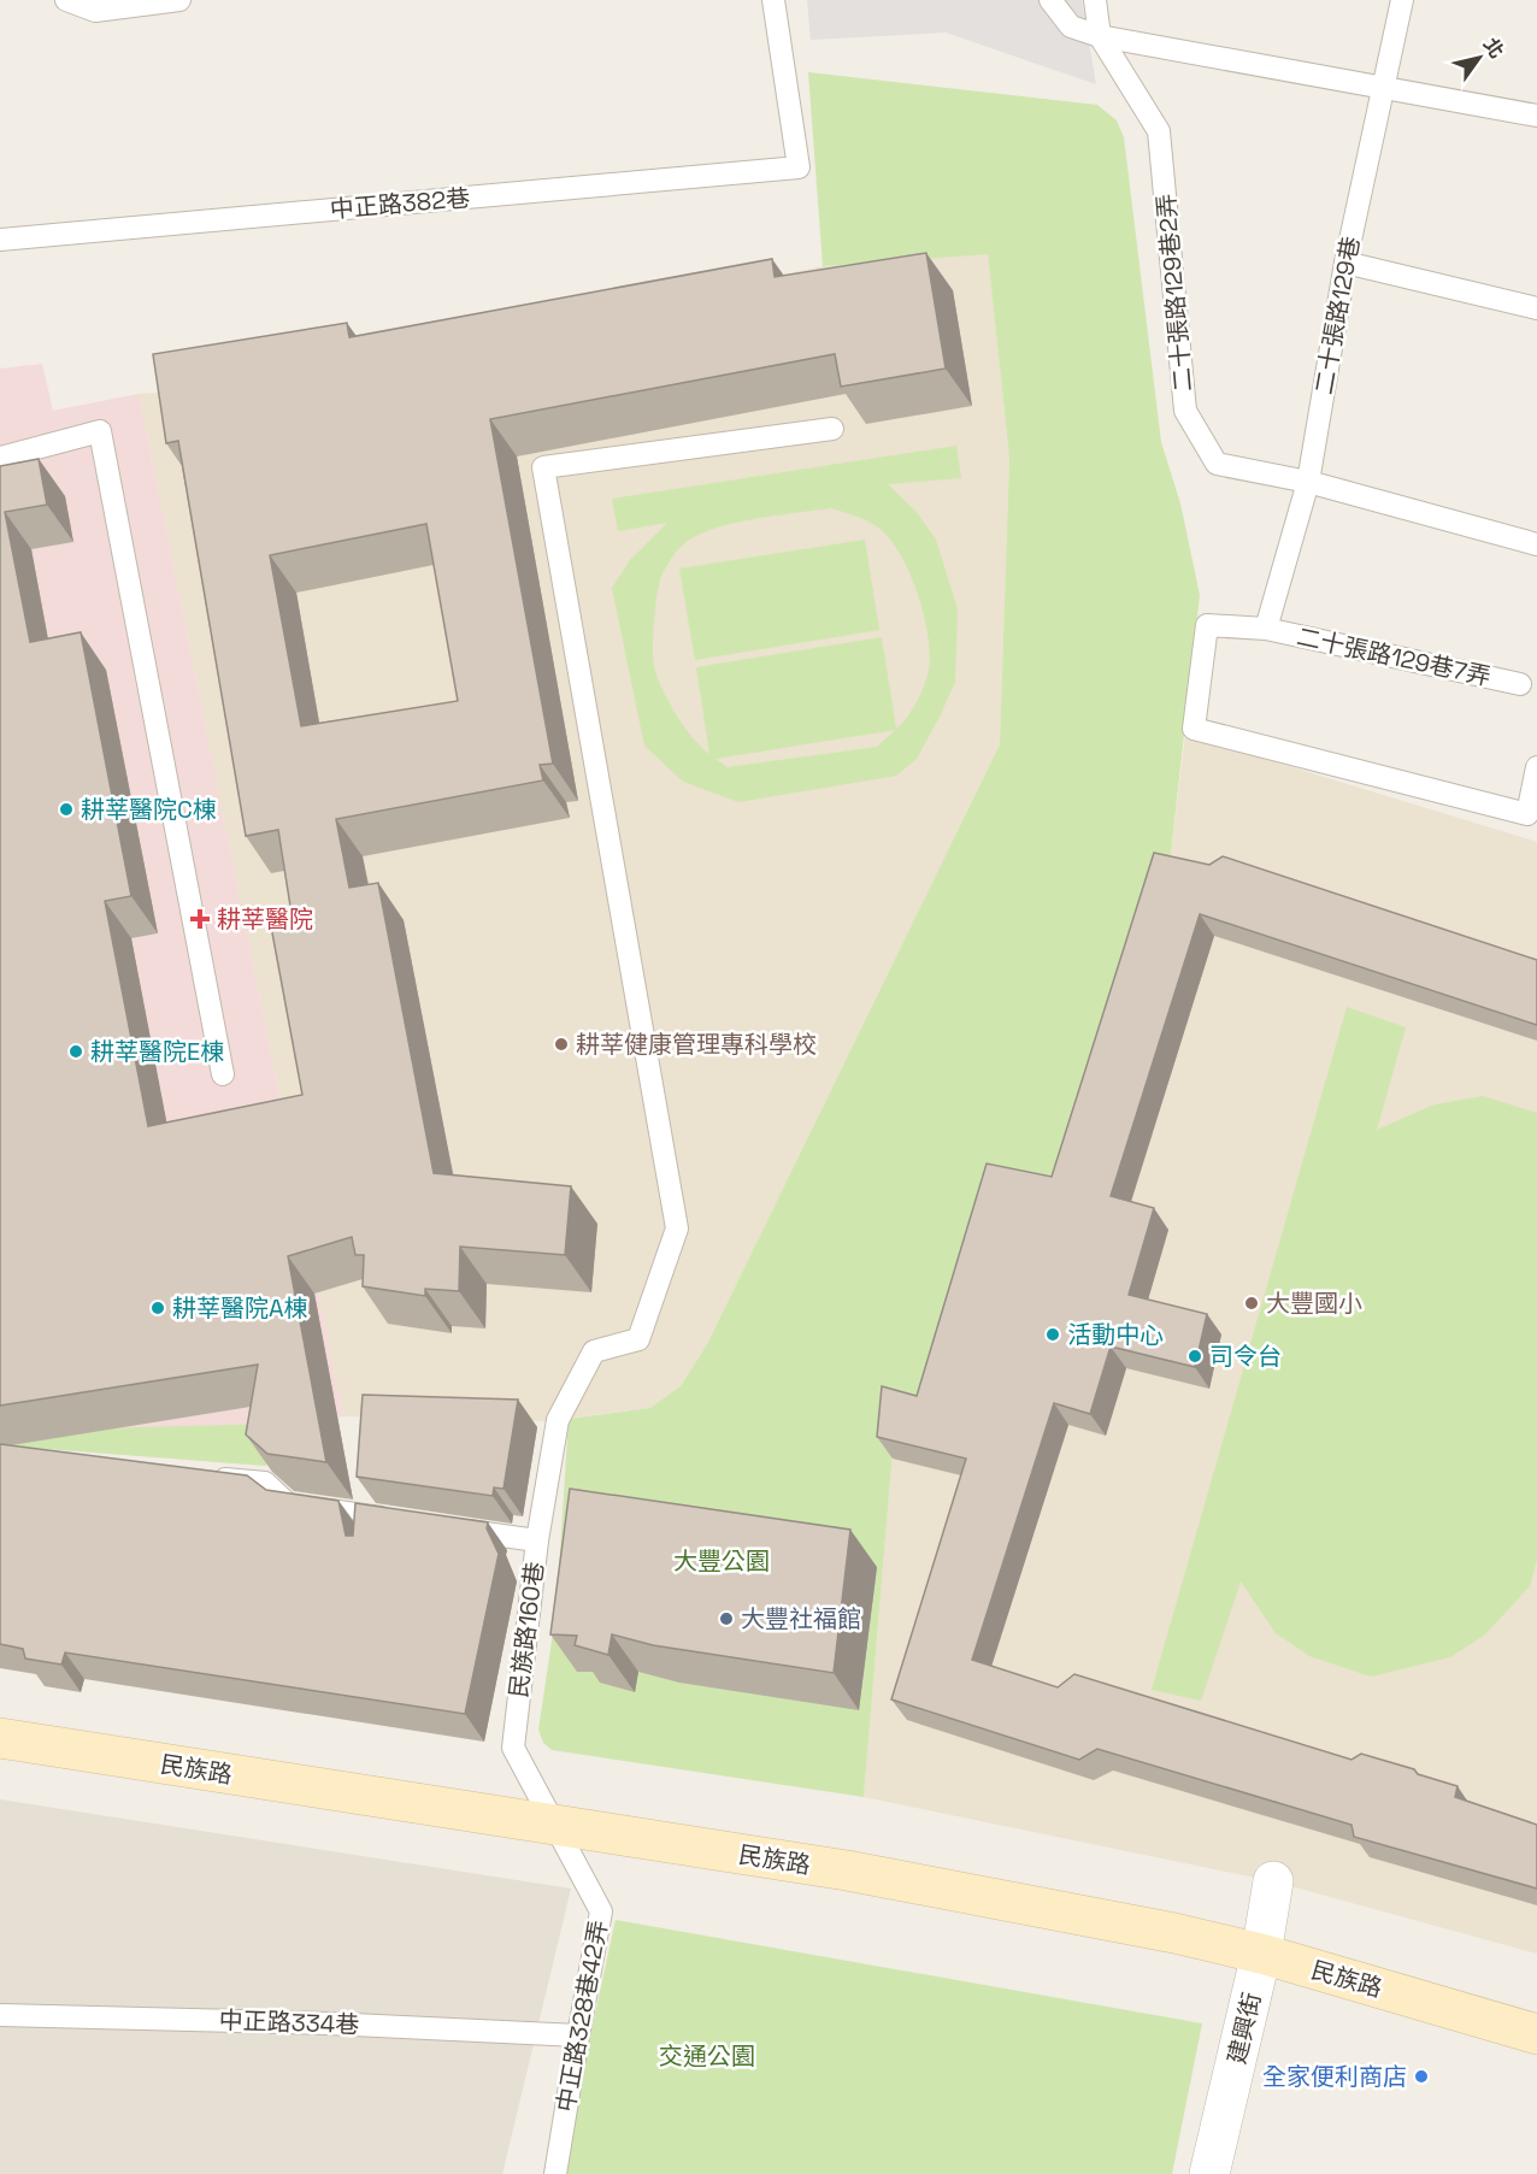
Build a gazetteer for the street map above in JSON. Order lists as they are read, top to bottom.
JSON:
{
  "streets": {
    "street": ["民族路", "建興街"],
    "lane": [
      "中正路382巷",
      "二十張路129巷2弄",
      "二十張路129巷",
      "二十張路129巷7弄",
      "民族路160巷",
      "中正路328巷42弄",
      "中正路334巷"
    ]
  },
  "crossings": [
    ["二十張路129巷2弄", "二十張路129巷"],
    ["二十張路129巷", "二十張路129巷7弄"],
    ["民族路160巷", "民族路"],
    ["民族路160巷", "中正路328巷42弄"],
    ["民族路", "中正路328巷42弄"],
    ["民族路", "建興街"],
    ["中正路328巷42弄", "中正路334巷"]
  ],
  "parks": ["大豐公園", "交通公園"],
  "places": {
    "other": [
      "耕莘醫院C棟",
      "耕莘健康管理專科學校",
      "耕莘醫院E棟",
      "大豐國小",
      "耕莘醫院A棟",
      "活動中心",
      "司令台",
      "大豐社福館",
      "全家便利商店"
    ],
    "health": ["耕莘醫院"]
  },
  "north": "top right"
}
